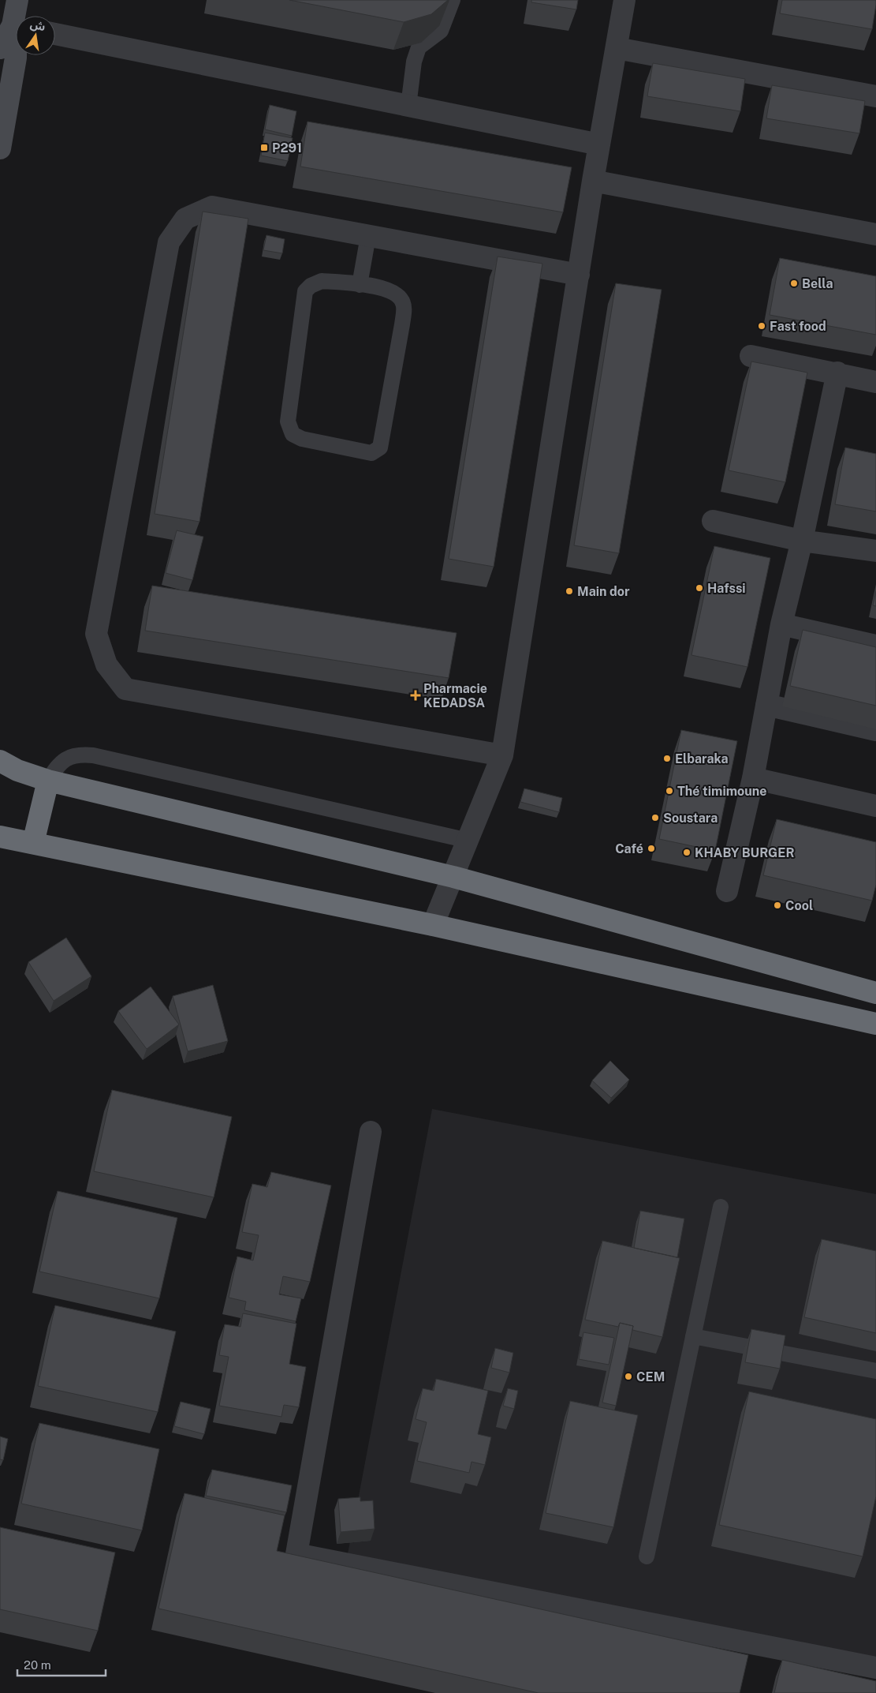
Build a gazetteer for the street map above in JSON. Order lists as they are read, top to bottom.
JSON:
{
  "places": {
    "transit": ["P291"],
    "other": [
      "Bella",
      "Fast food",
      "Hafssi",
      "Main dor",
      "Elbaraka",
      "Thé timimoune",
      "Soustara",
      "Café",
      "KHABY BURGER",
      "Cool",
      "CEM"
    ],
    "health": ["Pharmacie KEDADSA"]
  },
  "scale_bar": "20 m",
  "north": "top"
}
